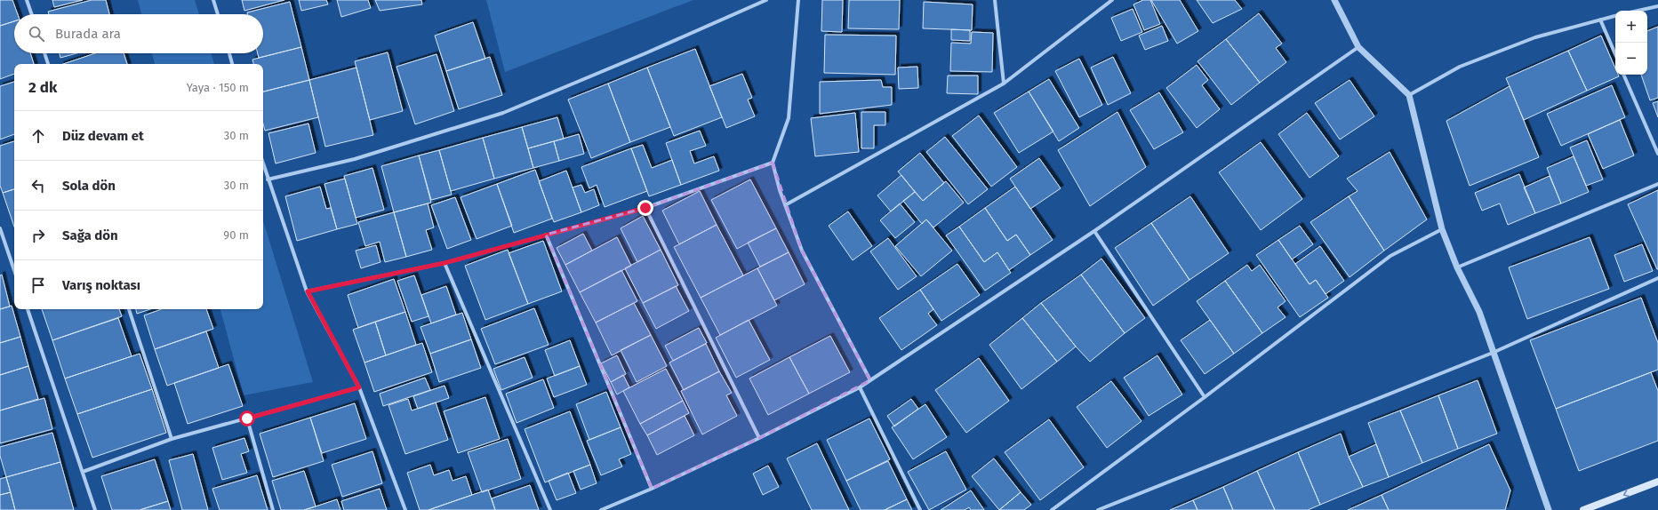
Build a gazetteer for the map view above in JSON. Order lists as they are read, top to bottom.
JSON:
{
  "page": {
    "map_buttons": ["+", "−"],
    "search": "Burada ara",
    "heading": ["2 dk", "Yaya · 150 m"],
    "list": [
      ["Düz devam et", "30 m"],
      ["Sola dön", "30 m"],
      ["Sağa dön", "90 m"],
      "Varış noktası"
    ]
  }
}
